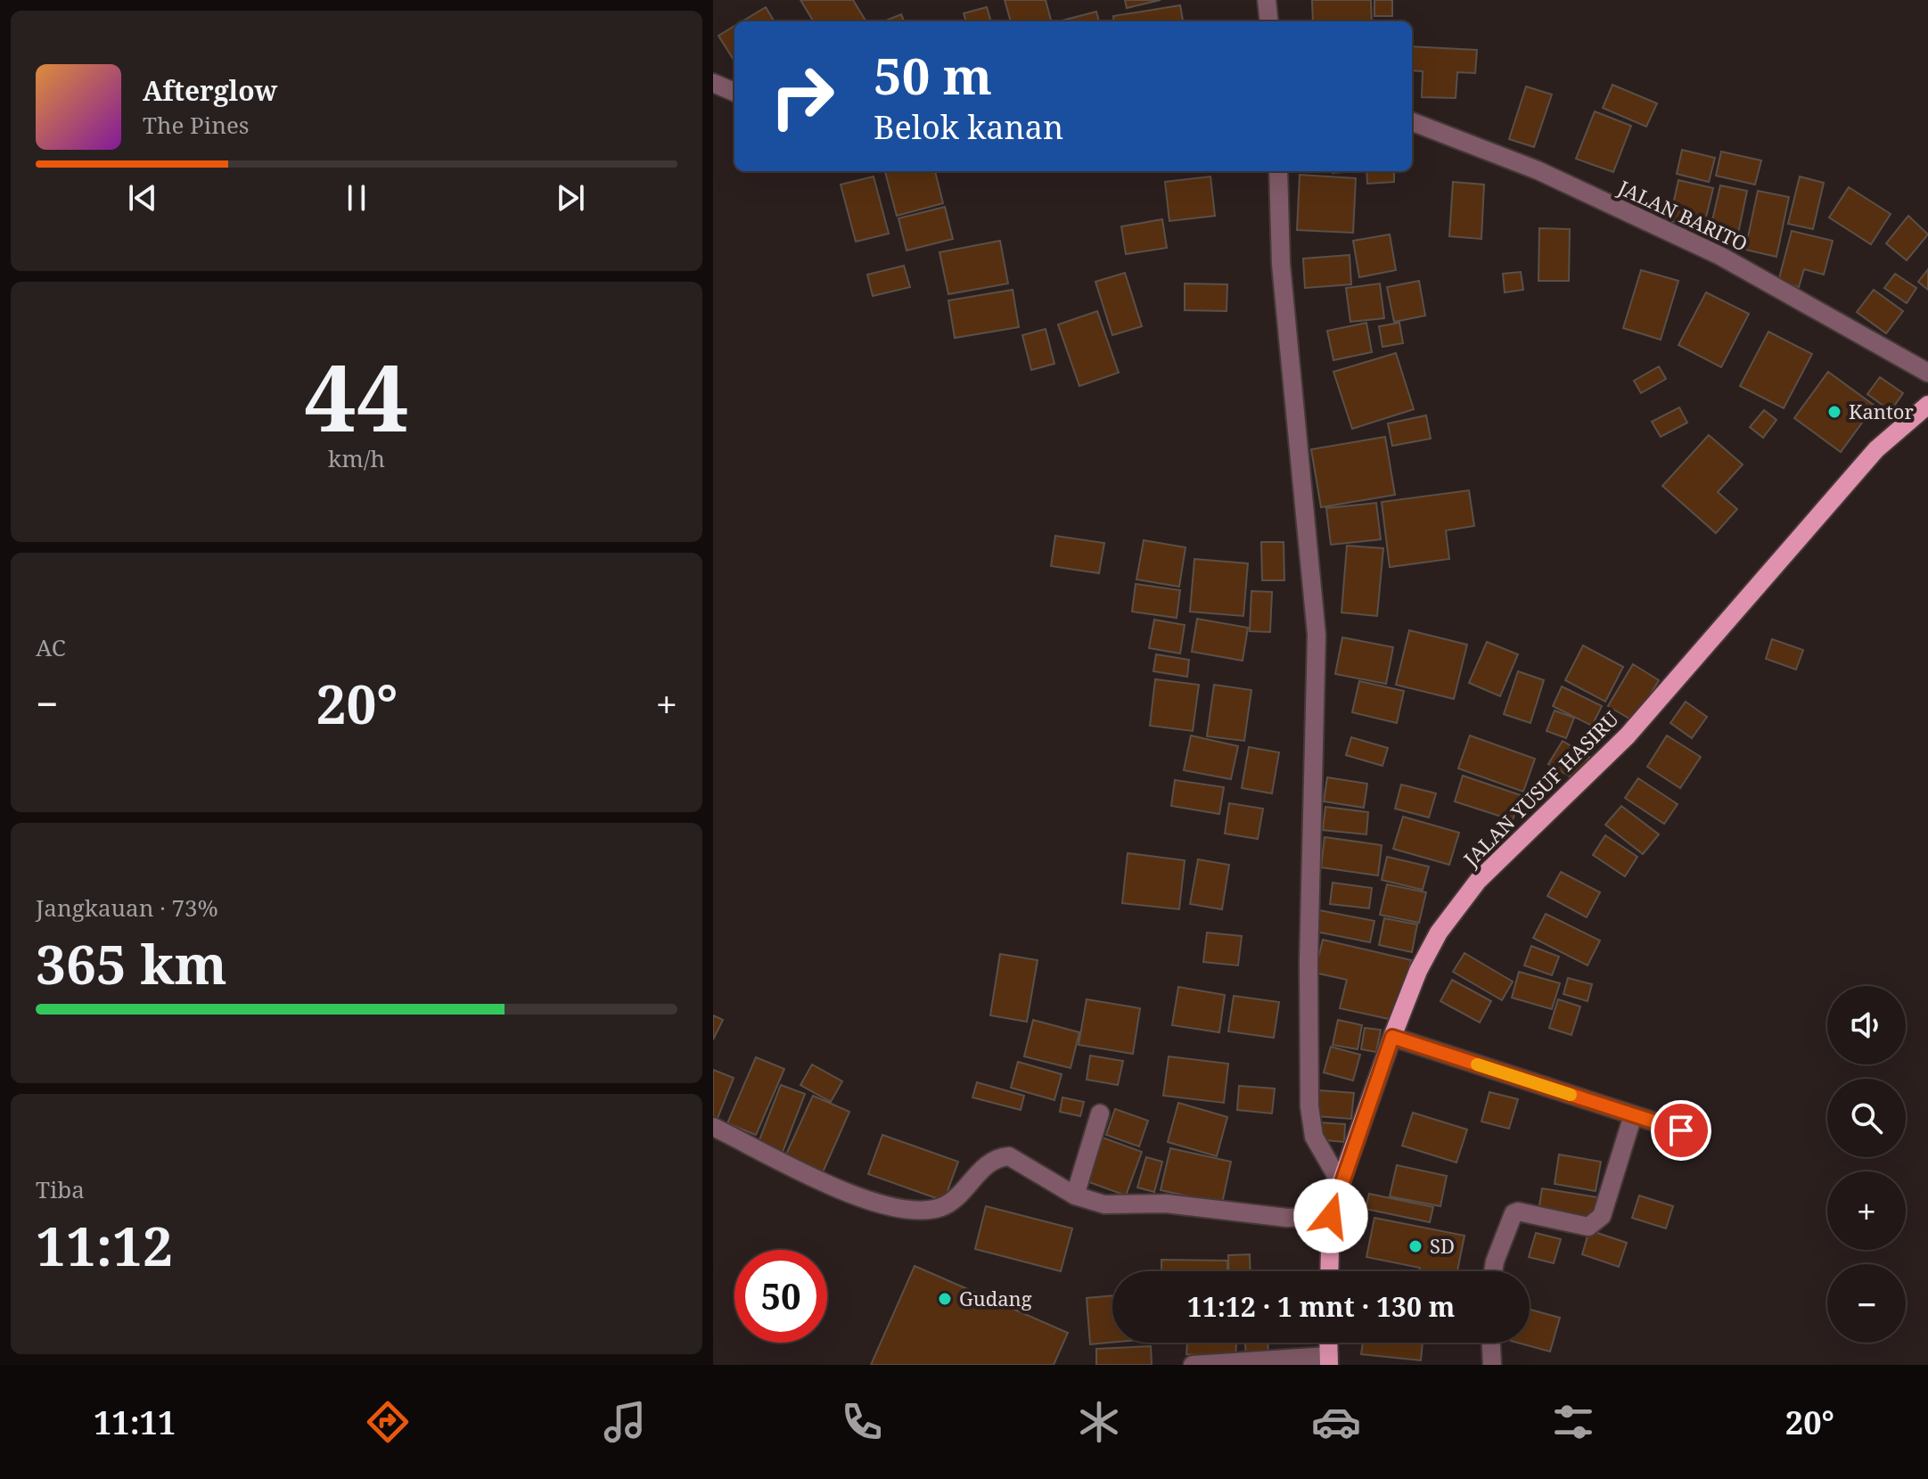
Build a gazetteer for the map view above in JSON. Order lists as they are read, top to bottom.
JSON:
{
  "streets": {
    "main road": ["JALAN YUSUF HASIRU"],
    "street": ["JALAN BARITO"]
  },
  "places": ["Kantor", "SD", "Gudang"],
  "page": {
    "turn": ["50 m", "Belok kanan"],
    "song": ["Afterglow", "The Pines"],
    "tile": [
      ["44", "km/h"],
      "AC",
      ["Jangkauan · 73%", "365 km"],
      ["Tiba", "11:12"]
    ],
    "heat": ["−", "20°", "+"],
    "map_buttons": ["+", "−"],
    "limit": "50",
    "trip": "11:12 · 1 mnt · 130 m",
    "tabs": ["11:11", "20°"]
  }
}
